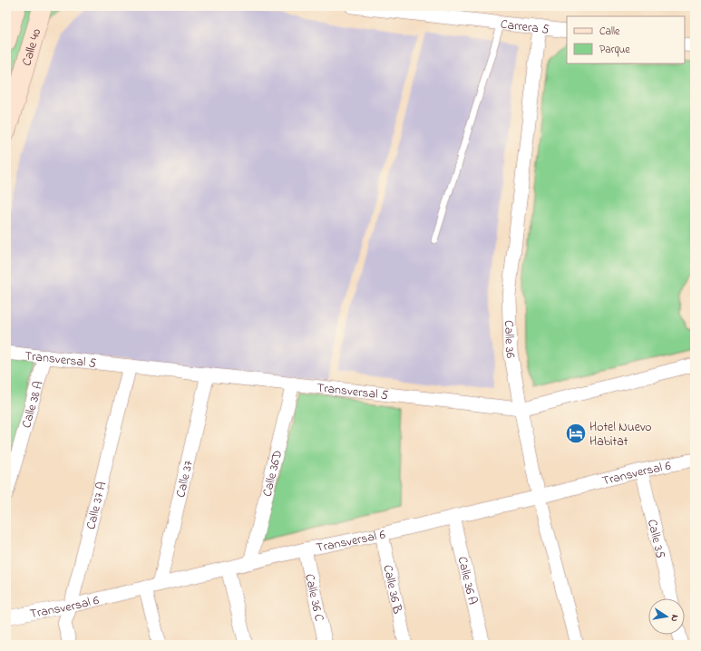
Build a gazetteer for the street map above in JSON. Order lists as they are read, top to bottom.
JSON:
{
  "streets": {
    "main road": ["Calle 40"],
    "street": [
      "Carrera 5",
      "Calle 36",
      "Transversal 5",
      "Calle 38 A",
      "Transversal 6",
      "Calle 36D",
      "Calle 37",
      "Calle 37 A",
      "Calle 35",
      "Calle 36 A",
      "Calle 36 B",
      "Calle 36 C"
    ]
  },
  "crossings": [
    ["Carrera 5", "Calle 36"],
    ["Calle 36", "Transversal 5"],
    ["Calle 36", "Transversal 6"],
    ["Transversal 5", "Calle 38 A"],
    ["Transversal 5", "Calle 36D"],
    ["Transversal 5", "Calle 37"],
    ["Transversal 5", "Calle 37 A"],
    ["Transversal 6", "Calle 36D"],
    ["Transversal 6", "Calle 37"],
    ["Transversal 6", "Calle 37 A"],
    ["Transversal 6", "Calle 35"],
    ["Transversal 6", "Calle 36 A"],
    ["Transversal 6", "Calle 36 B"],
    ["Transversal 6", "Calle 36 C"]
  ],
  "places": {
    "hotel": ["Hotel Nuevo Habitat"]
  },
  "legend": ["Calle", "Parque"],
  "north": "right"
}
